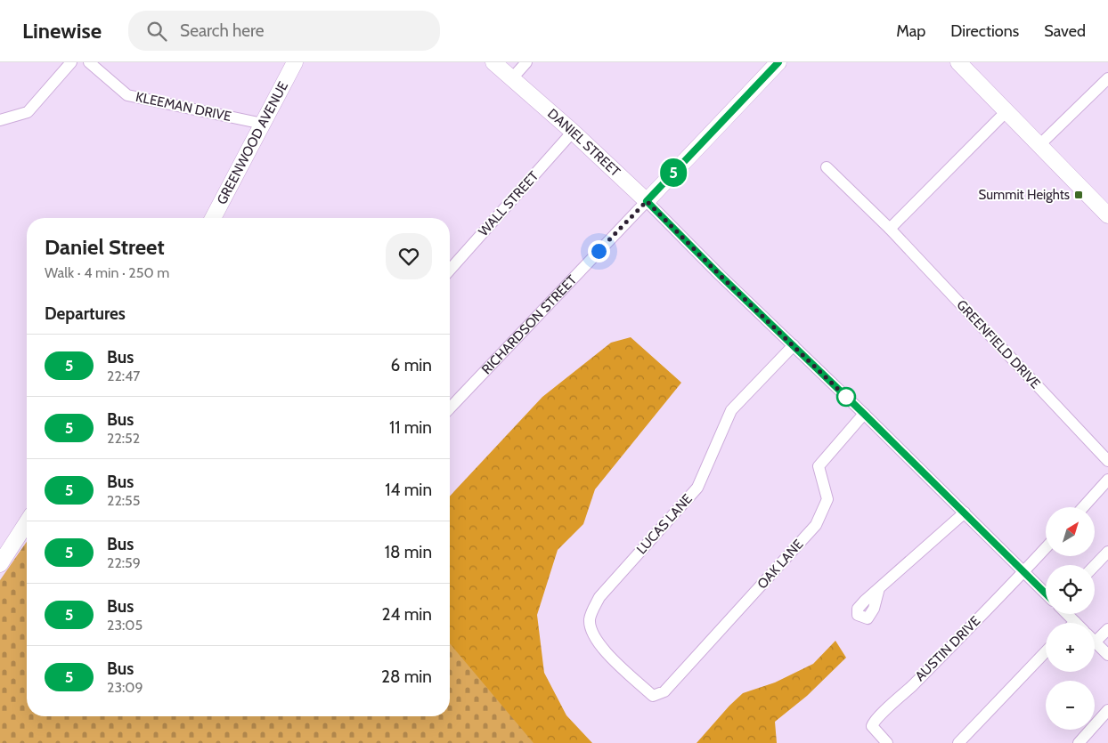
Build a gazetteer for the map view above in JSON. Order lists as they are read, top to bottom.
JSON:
{
  "streets": {
    "street": [
      "KLEEMAN DRIVE",
      "GREENWOOD AVENUE",
      "DANIEL STREET",
      "WALL STREET",
      "RICHARDSON STREET",
      "GREENFIELD DRIVE",
      "LUCAS LANE",
      "OAK LANE",
      "AUSTIN DRIVE"
    ]
  },
  "crossings": [
    ["KLEEMAN DRIVE", "GREENWOOD AVENUE"],
    ["DANIEL STREET", "WALL STREET"],
    ["DANIEL STREET", "RICHARDSON STREET"],
    ["DANIEL STREET", "LUCAS LANE"],
    ["DANIEL STREET", "OAK LANE"],
    ["DANIEL STREET", "AUSTIN DRIVE"],
    ["LUCAS LANE", "OAK LANE"]
  ],
  "places": {
    "transit": ["Summit Heights"]
  },
  "lines": ["bus line 5"],
  "north": "top right",
  "page": {
    "header": "Linewise",
    "search": "Search here",
    "nav": ["Map", "Directions", "Saved"],
    "on_map": "5",
    "heading": [
      ["Daniel Street", "Walk · 4 min · 250 m"],
      "Departures"
    ],
    "list": [
      {
        "mark": "5",
        "name": "Bus",
        "note": "22:47",
        "value": "6 min"
      },
      {
        "mark": "5",
        "name": "Bus",
        "note": "22:52",
        "value": "11 min"
      },
      {
        "mark": "5",
        "name": "Bus",
        "note": "22:55",
        "value": "14 min"
      },
      {
        "mark": "5",
        "name": "Bus",
        "note": "22:59",
        "value": "18 min"
      },
      {
        "mark": "5",
        "name": "Bus",
        "note": "23:05",
        "value": "24 min"
      },
      {
        "mark": "5",
        "name": "Bus",
        "note": "23:09",
        "value": "28 min"
      }
    ],
    "map_buttons": ["+", "−"]
  }
}
